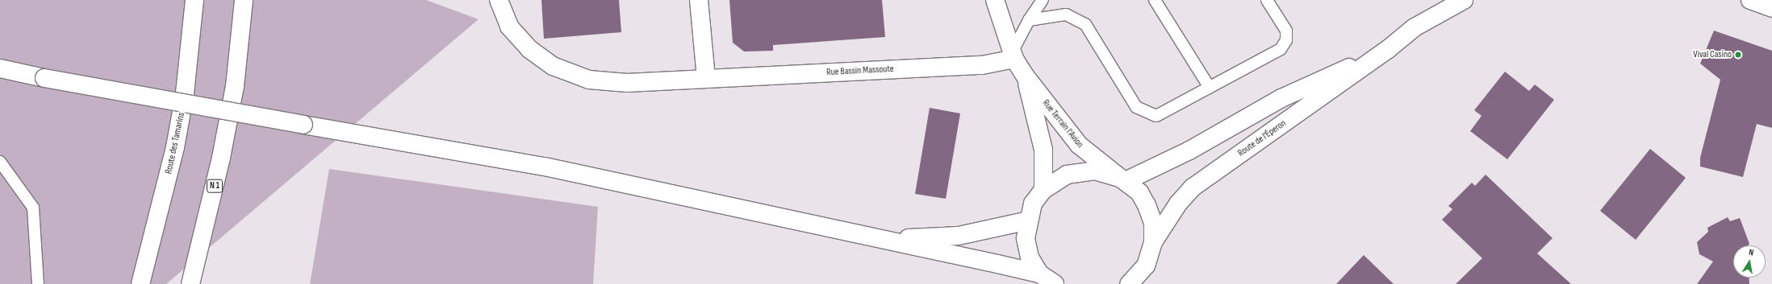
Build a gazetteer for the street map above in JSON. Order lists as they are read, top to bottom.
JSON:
{
  "streets": {
    "main road": [
      "Rue Bassin Massoute",
      "Rue Terrain l'Avion",
      "Route de l'Éperon",
      "Route des Tamarins",
      "N 1"
    ]
  },
  "crossings": [
    ["Rue Bassin Massoute", "Rue Terrain l'Avion"],
    ["Rue Terrain l'Avion", "Route de l'Éperon"]
  ],
  "places": ["Vival Casino"],
  "north": "top"
}
